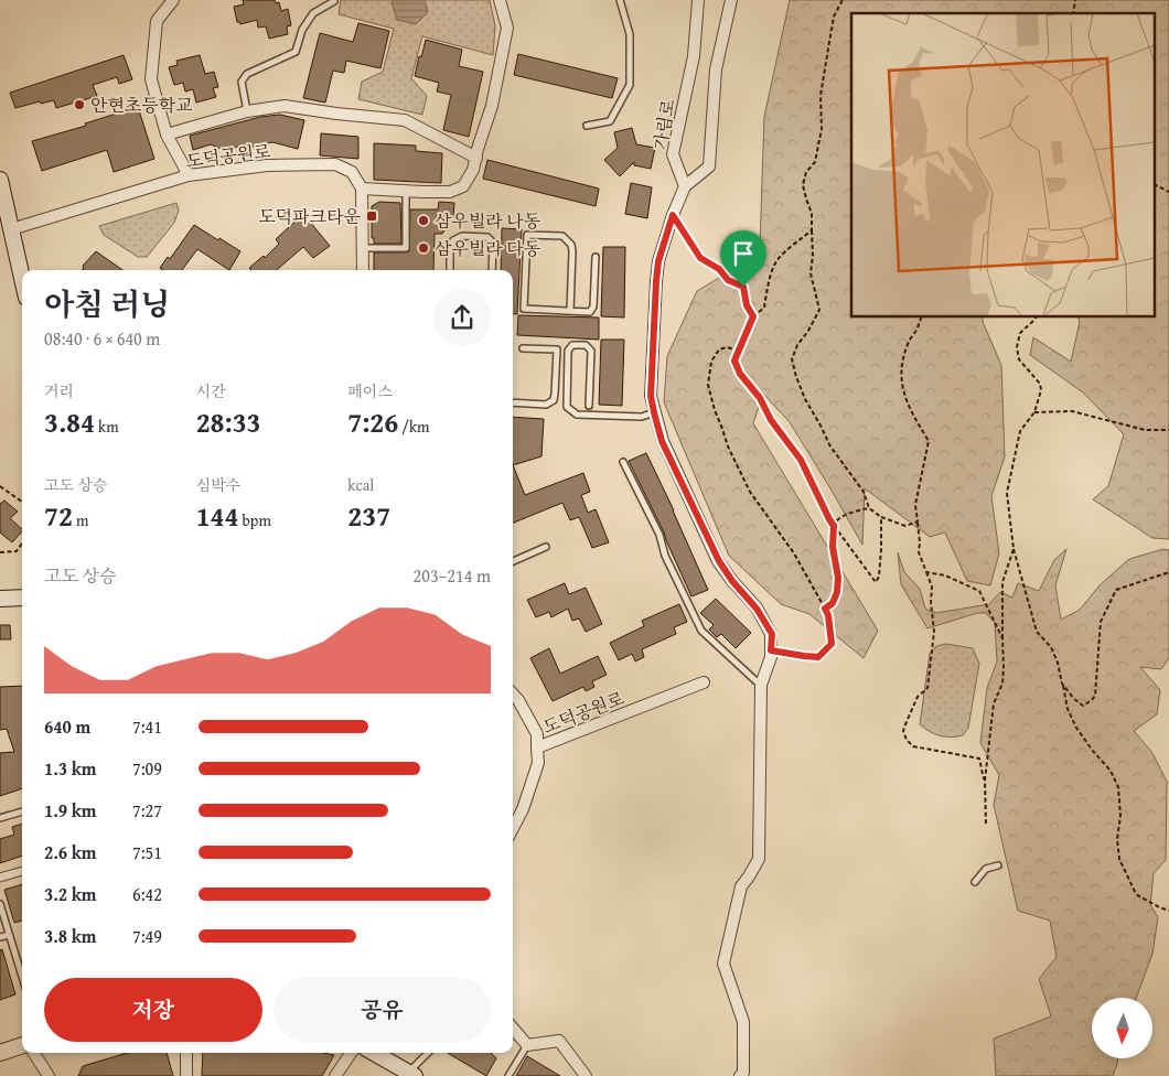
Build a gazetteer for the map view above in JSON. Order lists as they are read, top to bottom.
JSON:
{
  "streets": {
    "street": ["가림로", "도덕공원로"]
  },
  "places": {
    "other": ["안현초등학교", "삼우빌라 나동", "삼우빌라 다동"],
    "transit": ["도덕파크타운"]
  },
  "north": "bottom",
  "page": {
    "heading": ["아침 러닝", "08:40 · 6 × 640 m"],
    "stats": [
      ["거리", "3.84 km"],
      ["시간", "28:33"],
      ["페이스", "7:26 /km"],
      ["고도 상승", "72 m"],
      ["심박수", "144 bpm"],
      ["kcal", "237"]
    ],
    "chart": ["고도 상승", "203–214 m"],
    "list": [
      {
        "name": "640 m",
        "note": "7:41"
      },
      {
        "name": "1.3 km",
        "note": "7:09"
      },
      {
        "name": "1.9 km",
        "note": "7:27"
      },
      {
        "name": "2.6 km",
        "note": "7:51"
      },
      {
        "name": "3.2 km",
        "note": "6:42"
      },
      {
        "name": "3.8 km",
        "note": "7:49"
      }
    ],
    "buttons": ["저장", "공유"]
  }
}
